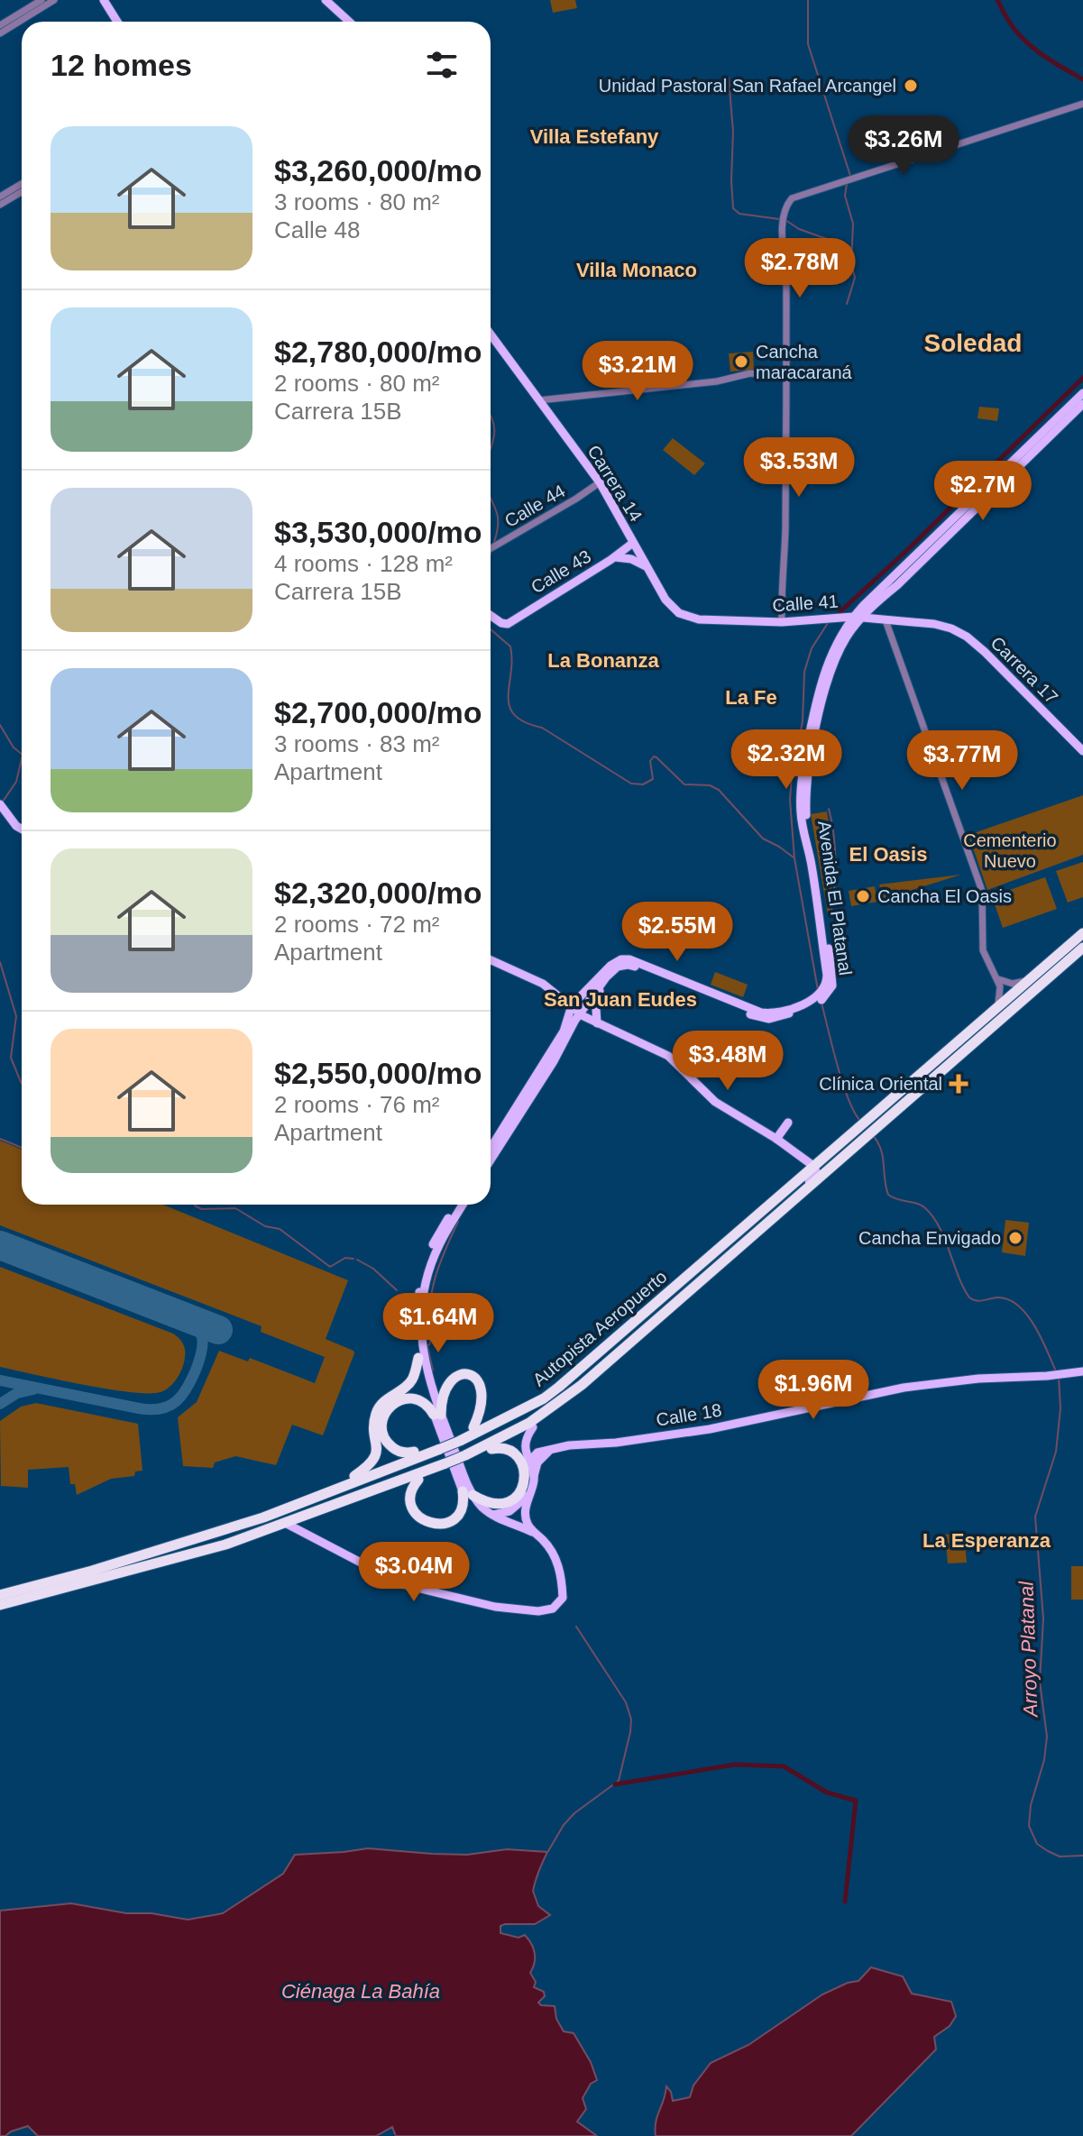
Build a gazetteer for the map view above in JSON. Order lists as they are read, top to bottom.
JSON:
{
  "streets": {
    "highway": ["Autopista Aeropuerto"],
    "main road": [
      "Carrera 14",
      "Calle 43",
      "Calle 41",
      "Carrera 17",
      "Avenida El Platanal",
      "Calle 18"
    ],
    "street": ["Calle 44"]
  },
  "crossings": [
    ["Carrera 14", "Calle 44"],
    ["Carrera 14", "Calle 43"],
    ["Carrera 14", "Calle 41"],
    ["Calle 41", "Carrera 17"],
    ["Calle 41", "Avenida El Platanal"]
  ],
  "districts": [
    "Villa Estefany",
    "Villa Monaco",
    "Soledad",
    "La Bonanza",
    "La Fe",
    "El Oasis",
    "San Juan Eudes",
    "La Esperanza"
  ],
  "water": ["Arroyo Platanal", "Ciénaga La Bahía"],
  "parks": ["Cementerio Nuevo"],
  "places": {
    "other": [
      "Unidad Pastoral San Rafael Arcangel",
      "Cancha maracaraná",
      "Cancha El Oasis",
      "Cancha Envigado"
    ],
    "health": ["Clínica Oriental"]
  },
  "page": {
    "heading": "12 homes",
    "list": [
      {
        "name": "$3,260,000/mo",
        "note": "3 rooms · 80 m² · Calle 48"
      },
      {
        "name": "$2,780,000/mo",
        "note": "2 rooms · 80 m² · Carrera 15B"
      },
      {
        "name": "$3,530,000/mo",
        "note": "4 rooms · 128 m² · Carrera 15B"
      },
      {
        "name": "$2,700,000/mo",
        "note": "3 rooms · 83 m² · Apartment"
      },
      {
        "name": "$2,320,000/mo",
        "note": "2 rooms · 72 m² · Apartment"
      },
      {
        "name": "$2,550,000/mo",
        "note": "2 rooms · 76 m² · Apartment"
      }
    ],
    "price": [
      "$3.26M",
      "$2.78M",
      "$3.21M",
      "$3.53M",
      "$2.7M",
      "$2.32M",
      "$3.77M",
      "$2.55M",
      "$3.48M",
      "$1.64M",
      "$1.96M",
      "$3.04M"
    ]
  }
}
